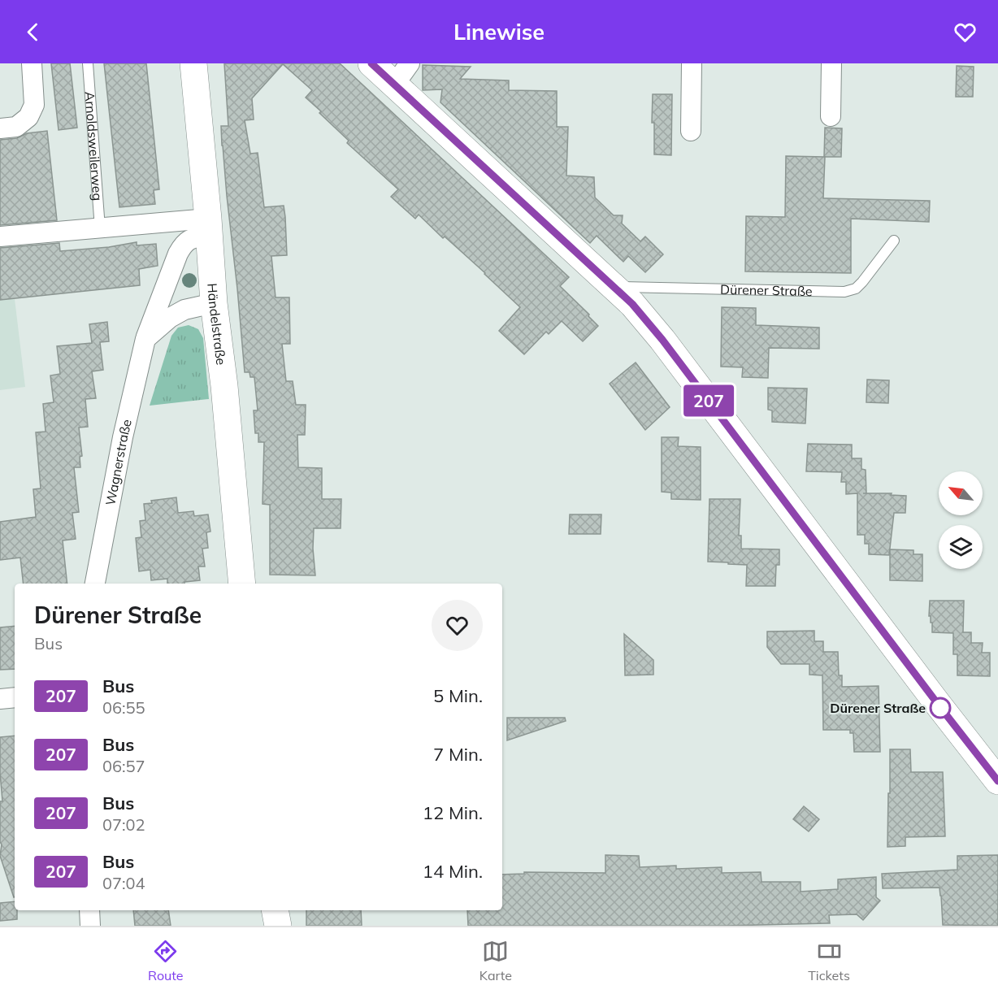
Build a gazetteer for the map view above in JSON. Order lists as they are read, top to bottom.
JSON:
{
  "streets": {
    "street": ["Händelstraße", "Wagnerstraße"],
    "lane": ["Arnoldsweilerweg", "Dürener Straße"]
  },
  "crossings": [
    ["Händelstraße", "Wagnerstraße"]
  ],
  "places": ["Dürener Straße"],
  "lines": ["bus line 207"],
  "north": "top left",
  "page": {
    "header": "Linewise",
    "on_map": "207",
    "heading": ["Dürener Straße", "Bus"],
    "list": [
      {
        "mark": "207",
        "name": "Bus",
        "note": "06:55",
        "value": "5 Min."
      },
      {
        "mark": "207",
        "name": "Bus",
        "note": "06:57",
        "value": "7 Min."
      },
      {
        "mark": "207",
        "name": "Bus",
        "note": "07:02",
        "value": "12 Min."
      },
      {
        "mark": "207",
        "name": "Bus",
        "note": "07:04",
        "value": "14 Min."
      }
    ],
    "tabs": ["Route", "Karte", "Tickets"]
  }
}
